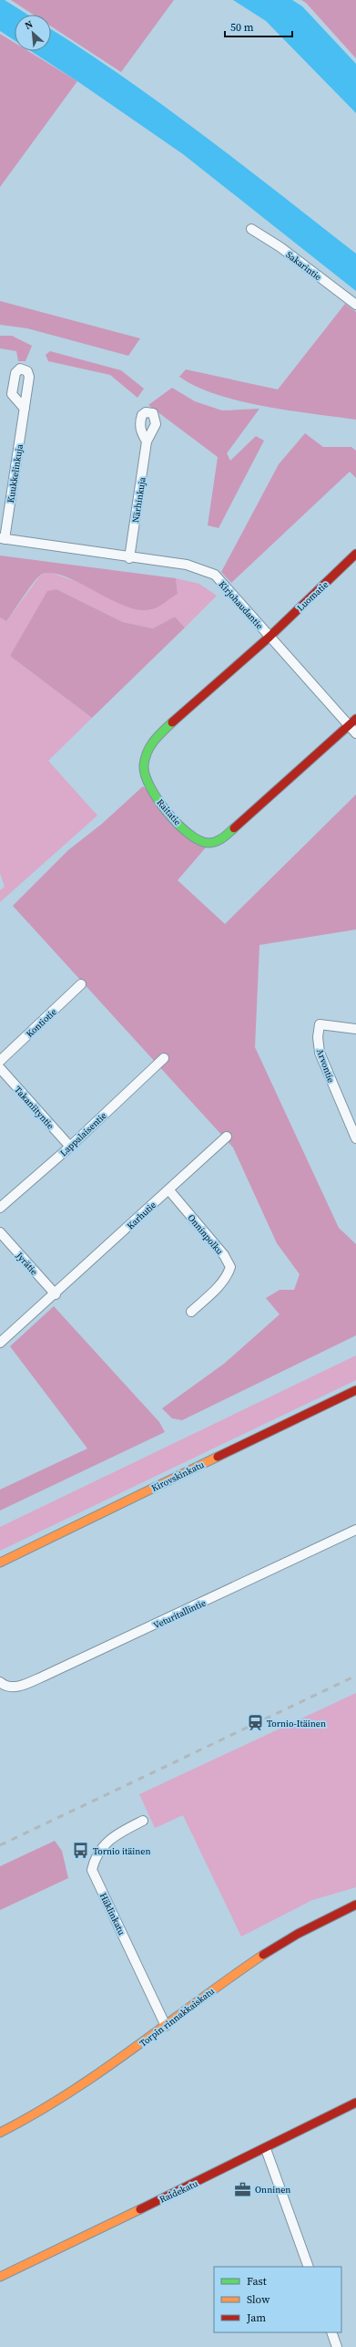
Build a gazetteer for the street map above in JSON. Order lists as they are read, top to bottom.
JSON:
{
  "streets": {
    "street": [
      "Sakarintie",
      "Kuukkelinkuja",
      "Närhinkuja",
      "Luomatie",
      "Kirjohaudantie",
      "Raitatie",
      "Kontiotie",
      "Arvontie",
      "Takaniityntie",
      "Lappalaisentie",
      "Karhutie",
      "Onninpolku",
      "Jyrätie",
      "Kirovskinkatu",
      "Veturitallintie",
      "Häklinkatu",
      "Torpin rinnakkaiskatu",
      "Raidekatu"
    ]
  },
  "crossings": [
    ["Kuukkelinkuja", "Kirjohaudantie"],
    ["Närhinkuja", "Kirjohaudantie"],
    ["Luomatie", "Kirjohaudantie"],
    ["Luomatie", "Raitatie"],
    ["Kirjohaudantie", "Raitatie"],
    ["Takaniityntie", "Lappalaisentie"],
    ["Karhutie", "Onninpolku"],
    ["Karhutie", "Jyrätie"],
    ["Häklinkatu", "Torpin rinnakkaiskatu"]
  ],
  "places": {
    "station": ["Tornio-Itäinen"],
    "bus stop": ["Tornio itäinen"],
    "office": ["Onninen"]
  },
  "legend": ["Fast", "Slow", "Jam"],
  "scale_bar": "50 m",
  "north": "top left"
}
